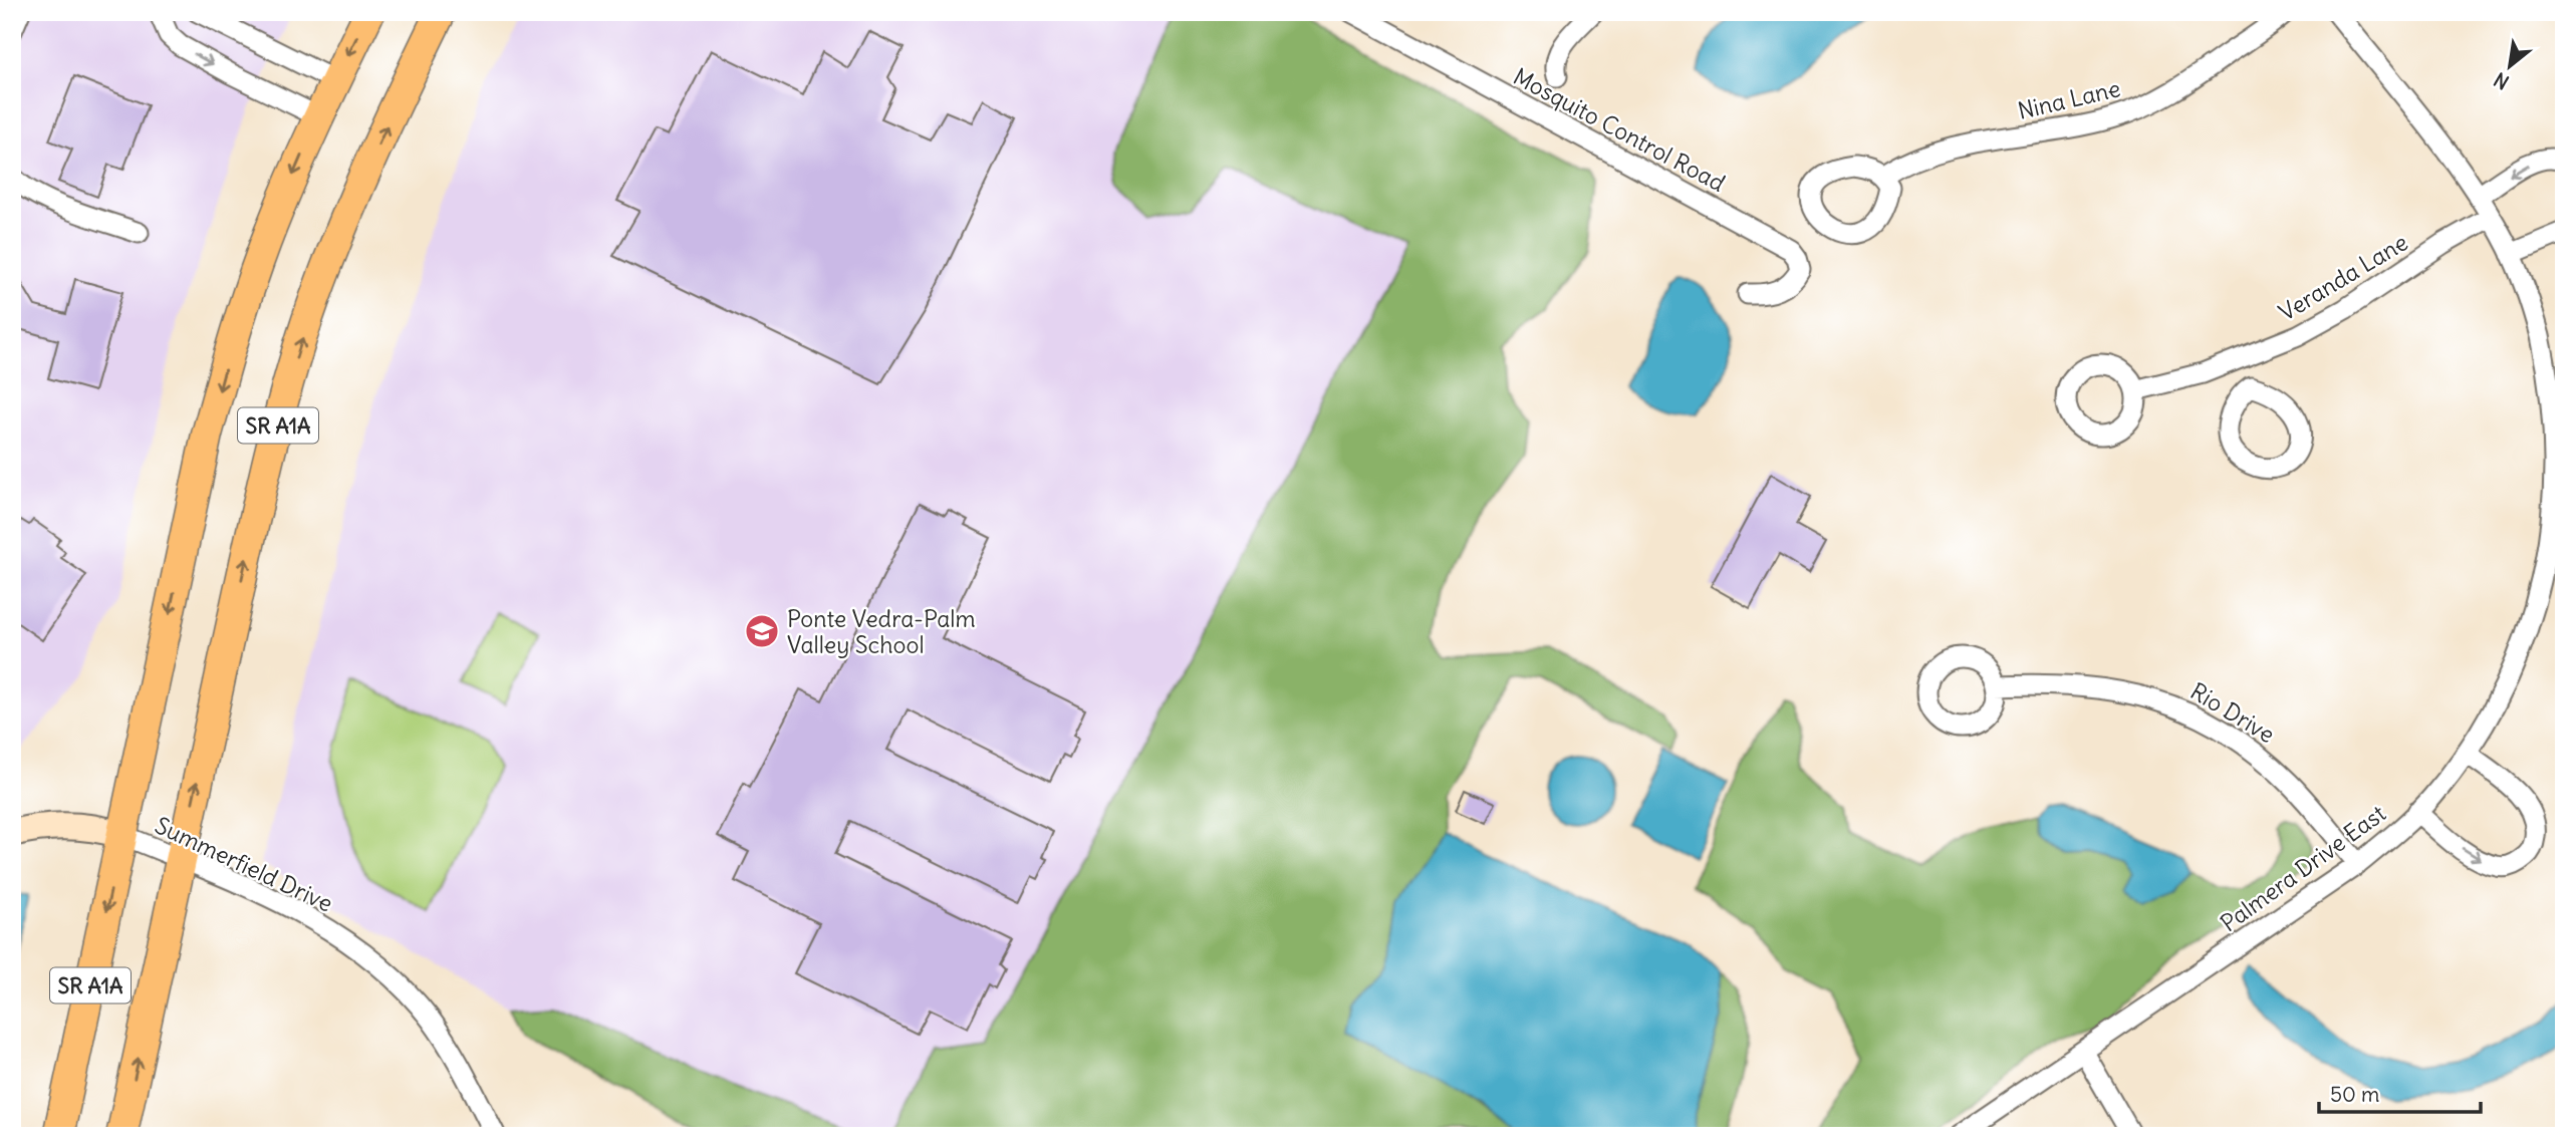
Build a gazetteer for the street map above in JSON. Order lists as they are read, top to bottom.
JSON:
{
  "streets": {
    "main road": ["SR A1A"],
    "street": [
      "Nina Lane",
      "Mosquito Control Road",
      "Veranda Lane",
      "Rio Drive",
      "Summerfield Drive",
      "Palmera Drive East"
    ]
  },
  "crossings": [
    ["Veranda Lane", "Palmera Drive East"],
    ["SR A1A", "Summerfield Drive"],
    ["Rio Drive", "Palmera Drive East"]
  ],
  "places": {
    "school or university": ["Ponte Vedra-Palm Valley School"]
  },
  "scale_bar": "50 m",
  "north": "bottom left"
}
